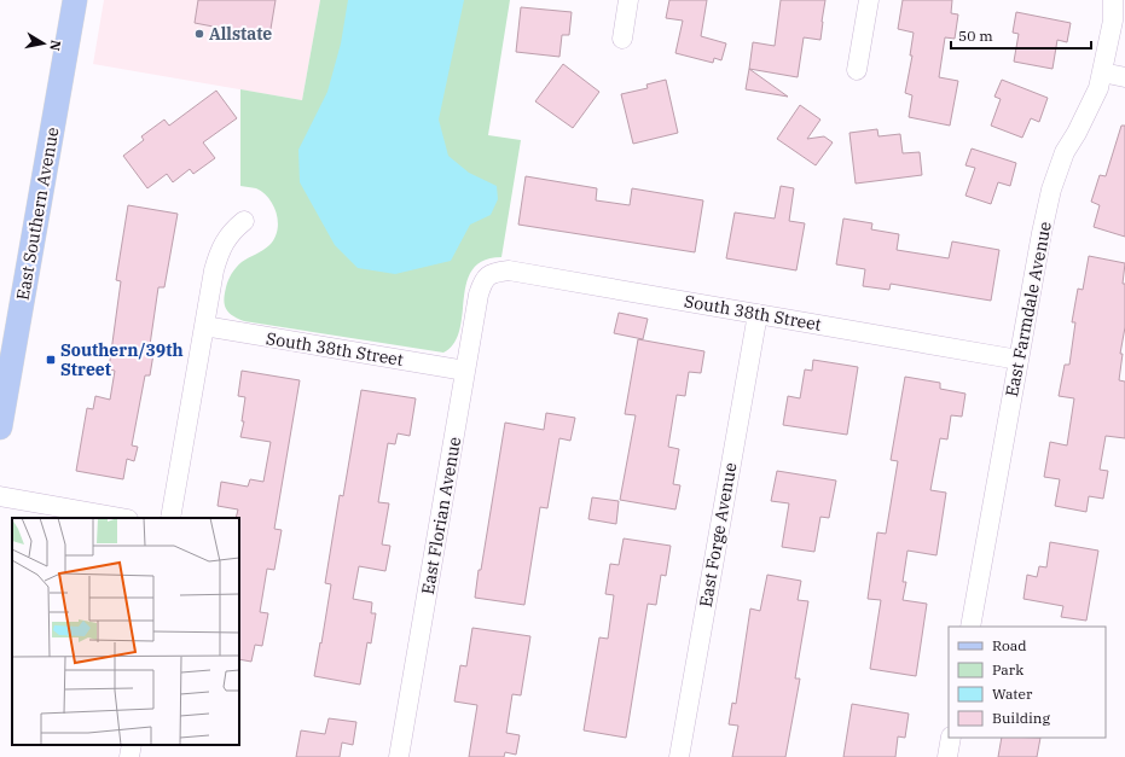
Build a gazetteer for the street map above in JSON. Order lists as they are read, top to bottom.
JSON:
{
  "streets": {
    "main road": ["East Southern Avenue"],
    "street": [
      "East Farmdale Avenue",
      "South 38th Street",
      "East Florian Avenue",
      "East Forge Avenue"
    ]
  },
  "crossings": [
    ["East Farmdale Avenue", "South 38th Street"],
    ["South 38th Street", "East Florian Avenue"],
    ["South 38th Street", "East Forge Avenue"]
  ],
  "places": {
    "other": ["Allstate"],
    "transit": ["Southern/39th Street"]
  },
  "legend": [
    "Road",
    "Park",
    "Water",
    "Building"
  ],
  "scale_bar": "50 m",
  "north": "right"
}
